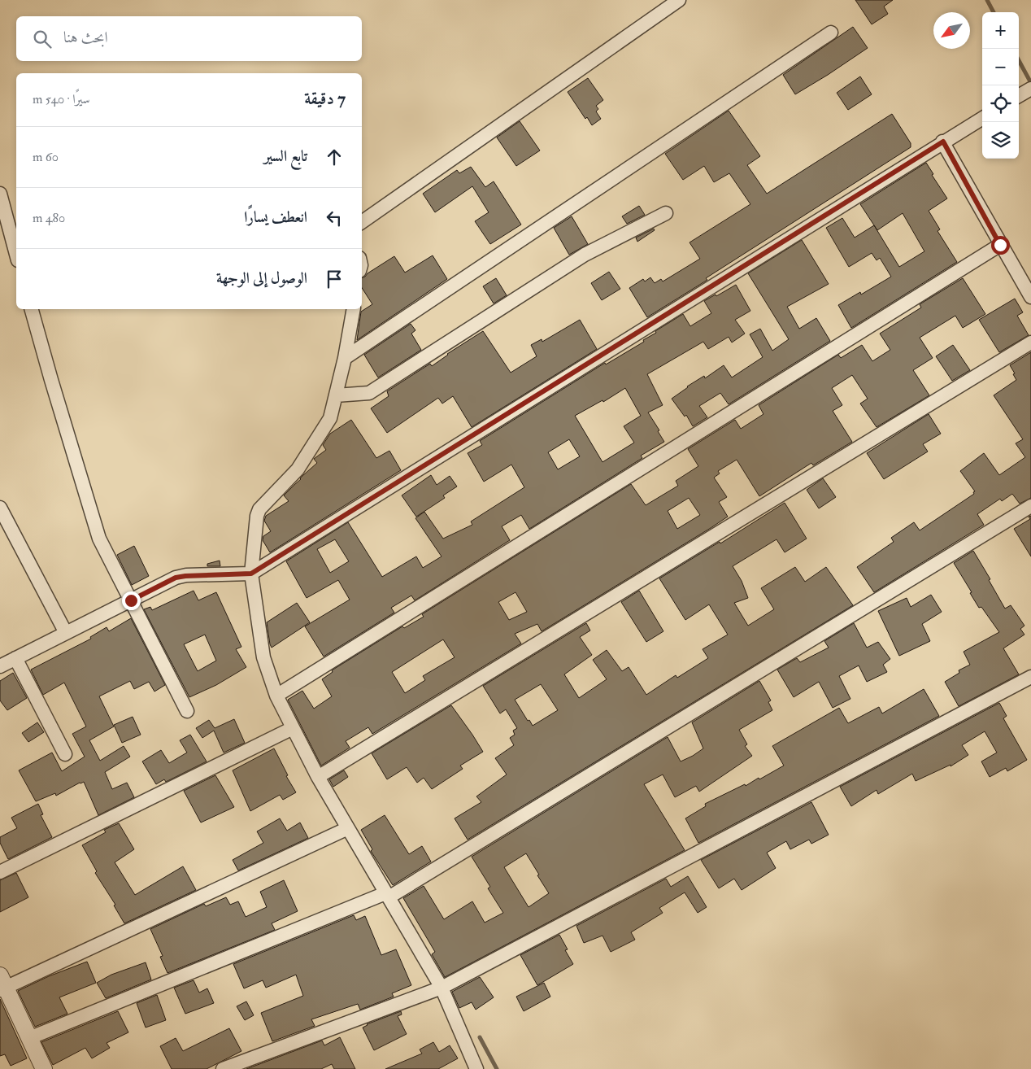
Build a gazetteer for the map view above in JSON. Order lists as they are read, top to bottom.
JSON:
{
  "north": "bottom left",
  "page": {
    "map_buttons": ["+", "−"],
    "search": "ابحث هنا",
    "heading": ["7 دقيقة", "سيرًا · 540 m"],
    "list": [
      ["تابع السير", "60 m"],
      ["انعطف يسارًا", "480 m"],
      "الوصول إلى الوجهة"
    ]
  }
}
